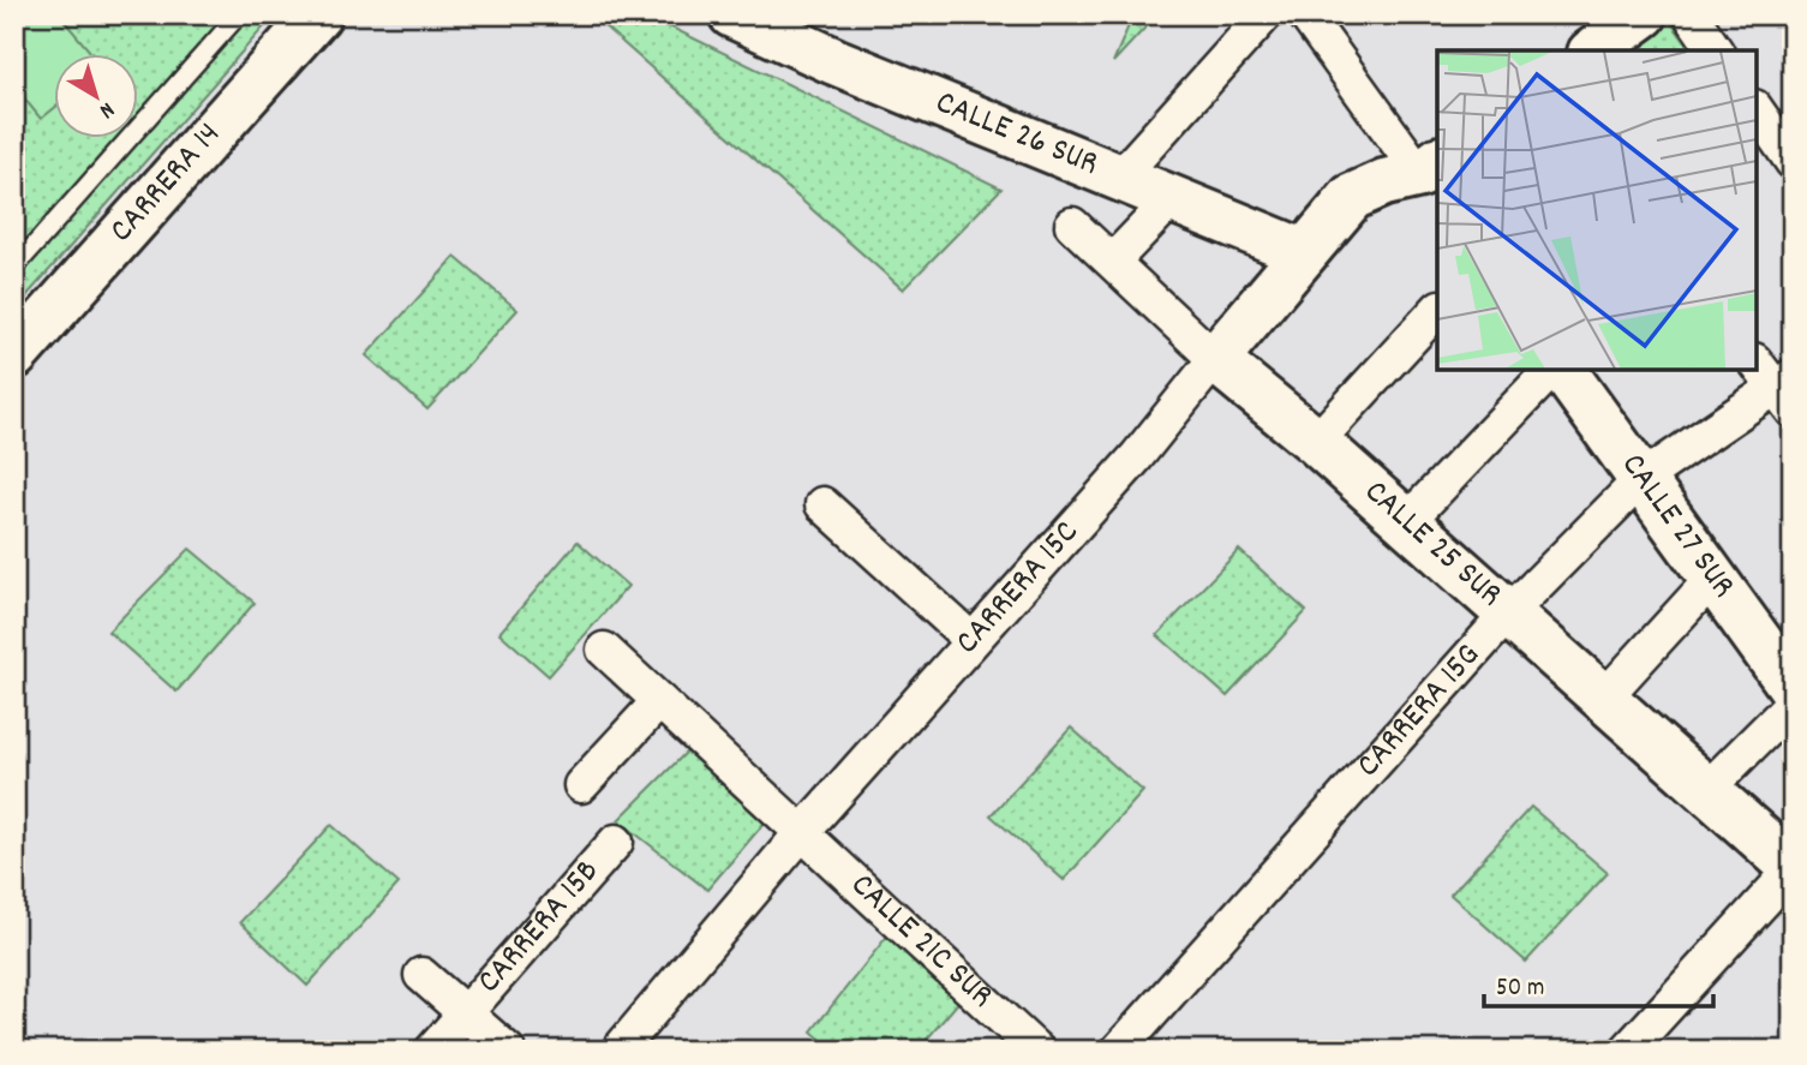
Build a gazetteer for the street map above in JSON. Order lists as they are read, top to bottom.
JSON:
{
  "streets": {
    "street": [
      "CALLE 26 SUR",
      "CARRERA 14",
      "CALLE 27 SUR",
      "CALLE 25 SUR",
      "CARRERA 15C",
      "CARRERA 15G",
      "CARRERA 15B",
      "CALLE 21C SUR"
    ]
  },
  "crossings": [
    ["CALLE 26 SUR", "CARRERA 15C"],
    ["CALLE 27 SUR", "CARRERA 15G"],
    ["CALLE 25 SUR", "CARRERA 15C"],
    ["CALLE 25 SUR", "CARRERA 15G"],
    ["CARRERA 15C", "CALLE 21C SUR"]
  ],
  "scale_bar": "50 m",
  "north": "bottom right"
}
